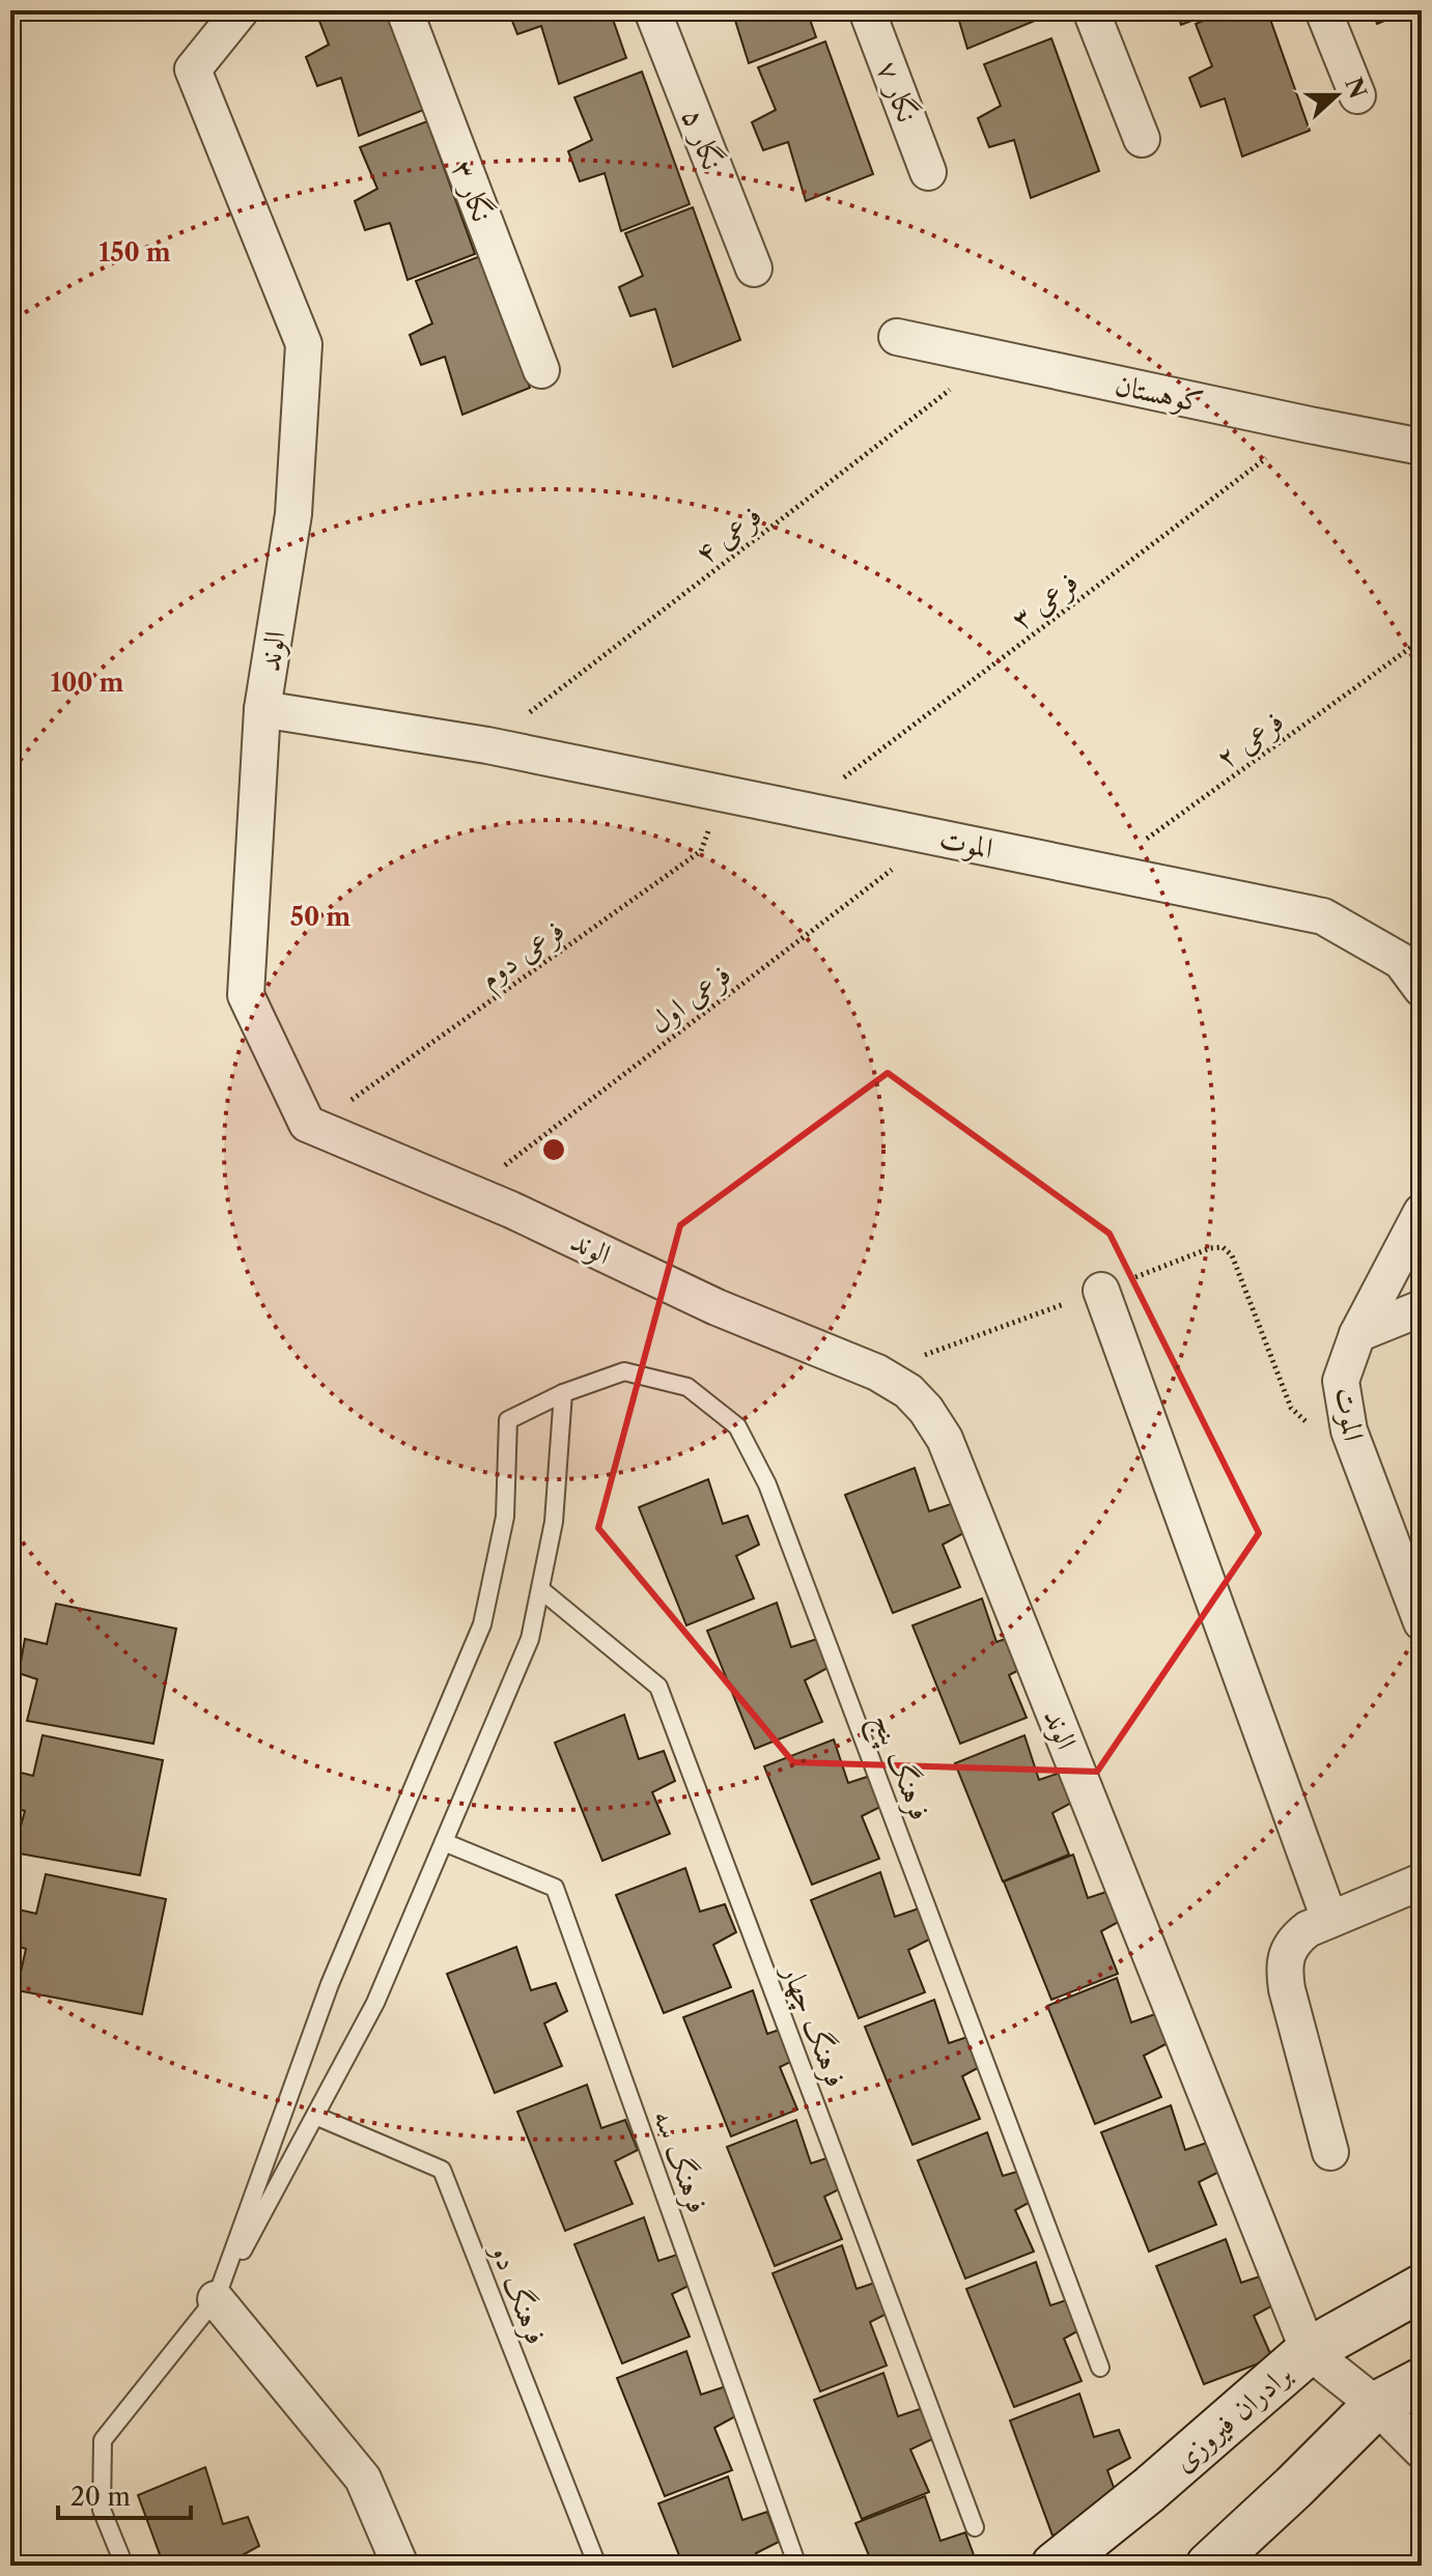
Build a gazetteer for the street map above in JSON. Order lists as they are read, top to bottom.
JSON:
{
  "streets": {
    "main road": ["برادران فیروزی"],
    "street": [
      "نگار ۷",
      "نگار ۵",
      "نگار ۳",
      "کوهستان",
      "الوند",
      "الموت"
    ],
    "lane": [
      "فرهنگ پنج",
      "فرهنگ چهار",
      "فرهنگ سه",
      "فرهنگ دو"
    ],
    "path": [
      "فرعی ۴",
      "فرعی ۳",
      "فرعی ۲",
      "فرعی دوم",
      "فرعی اول"
    ]
  },
  "crossings": [
    ["کوهستان", "فرعی ۴"],
    ["کوهستان", "فرعی ۳"],
    ["فرعی ۴", "الموت"],
    ["فرعی ۳", "الموت"],
    ["الوند", "الموت"],
    ["الوند", "فرعی دوم"],
    ["الوند", "فرعی اول"],
    ["الوند", "برادران فیروزی"],
    ["فرعی ۲", "الموت"],
    ["الموت", "فرعی دوم"],
    ["الموت", "فرعی اول"]
  ],
  "scale_bar": "20 m",
  "north": "right",
  "rings": ["150 m", "100 m", "50 m"]
}
